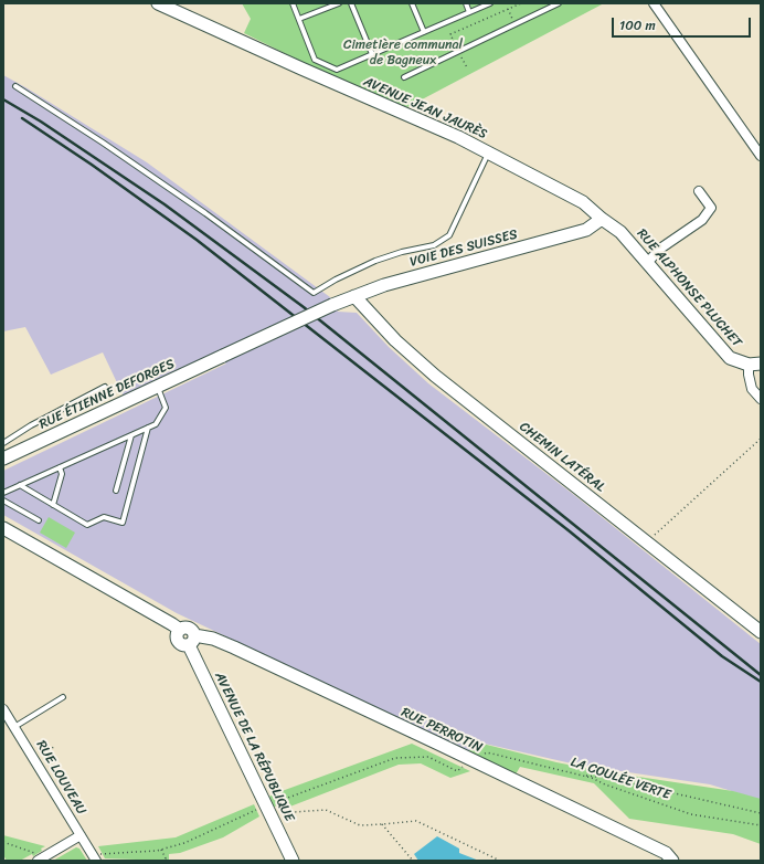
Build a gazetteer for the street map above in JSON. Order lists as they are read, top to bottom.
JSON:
{
  "streets": {
    "street": [
      "AVENUE JEAN JAURÈS",
      "VOIE DES SUISSES",
      "RUE ALPHONSE PLUCHET",
      "RUE ÉTIENNE DEFORGES",
      "CHEMIN LATÉRAL",
      "RUE PERROTIN",
      "AVENUE DE LA RÉPUBLIQUE",
      "RUE LOUVEAU"
    ],
    "path": ["LA COULÉE VERTE"]
  },
  "crossings": [
    ["AVENUE JEAN JAURÈS", "VOIE DES SUISSES"],
    ["AVENUE JEAN JAURÈS", "RUE ALPHONSE PLUCHET"],
    ["VOIE DES SUISSES", "RUE ALPHONSE PLUCHET"],
    ["VOIE DES SUISSES", "RUE ÉTIENNE DEFORGES"],
    ["VOIE DES SUISSES", "CHEMIN LATÉRAL"],
    ["RUE PERROTIN", "AVENUE DE LA RÉPUBLIQUE"]
  ],
  "parks": ["Cimetière communal de Bagneux"],
  "scale_bar": "100 m"
}
